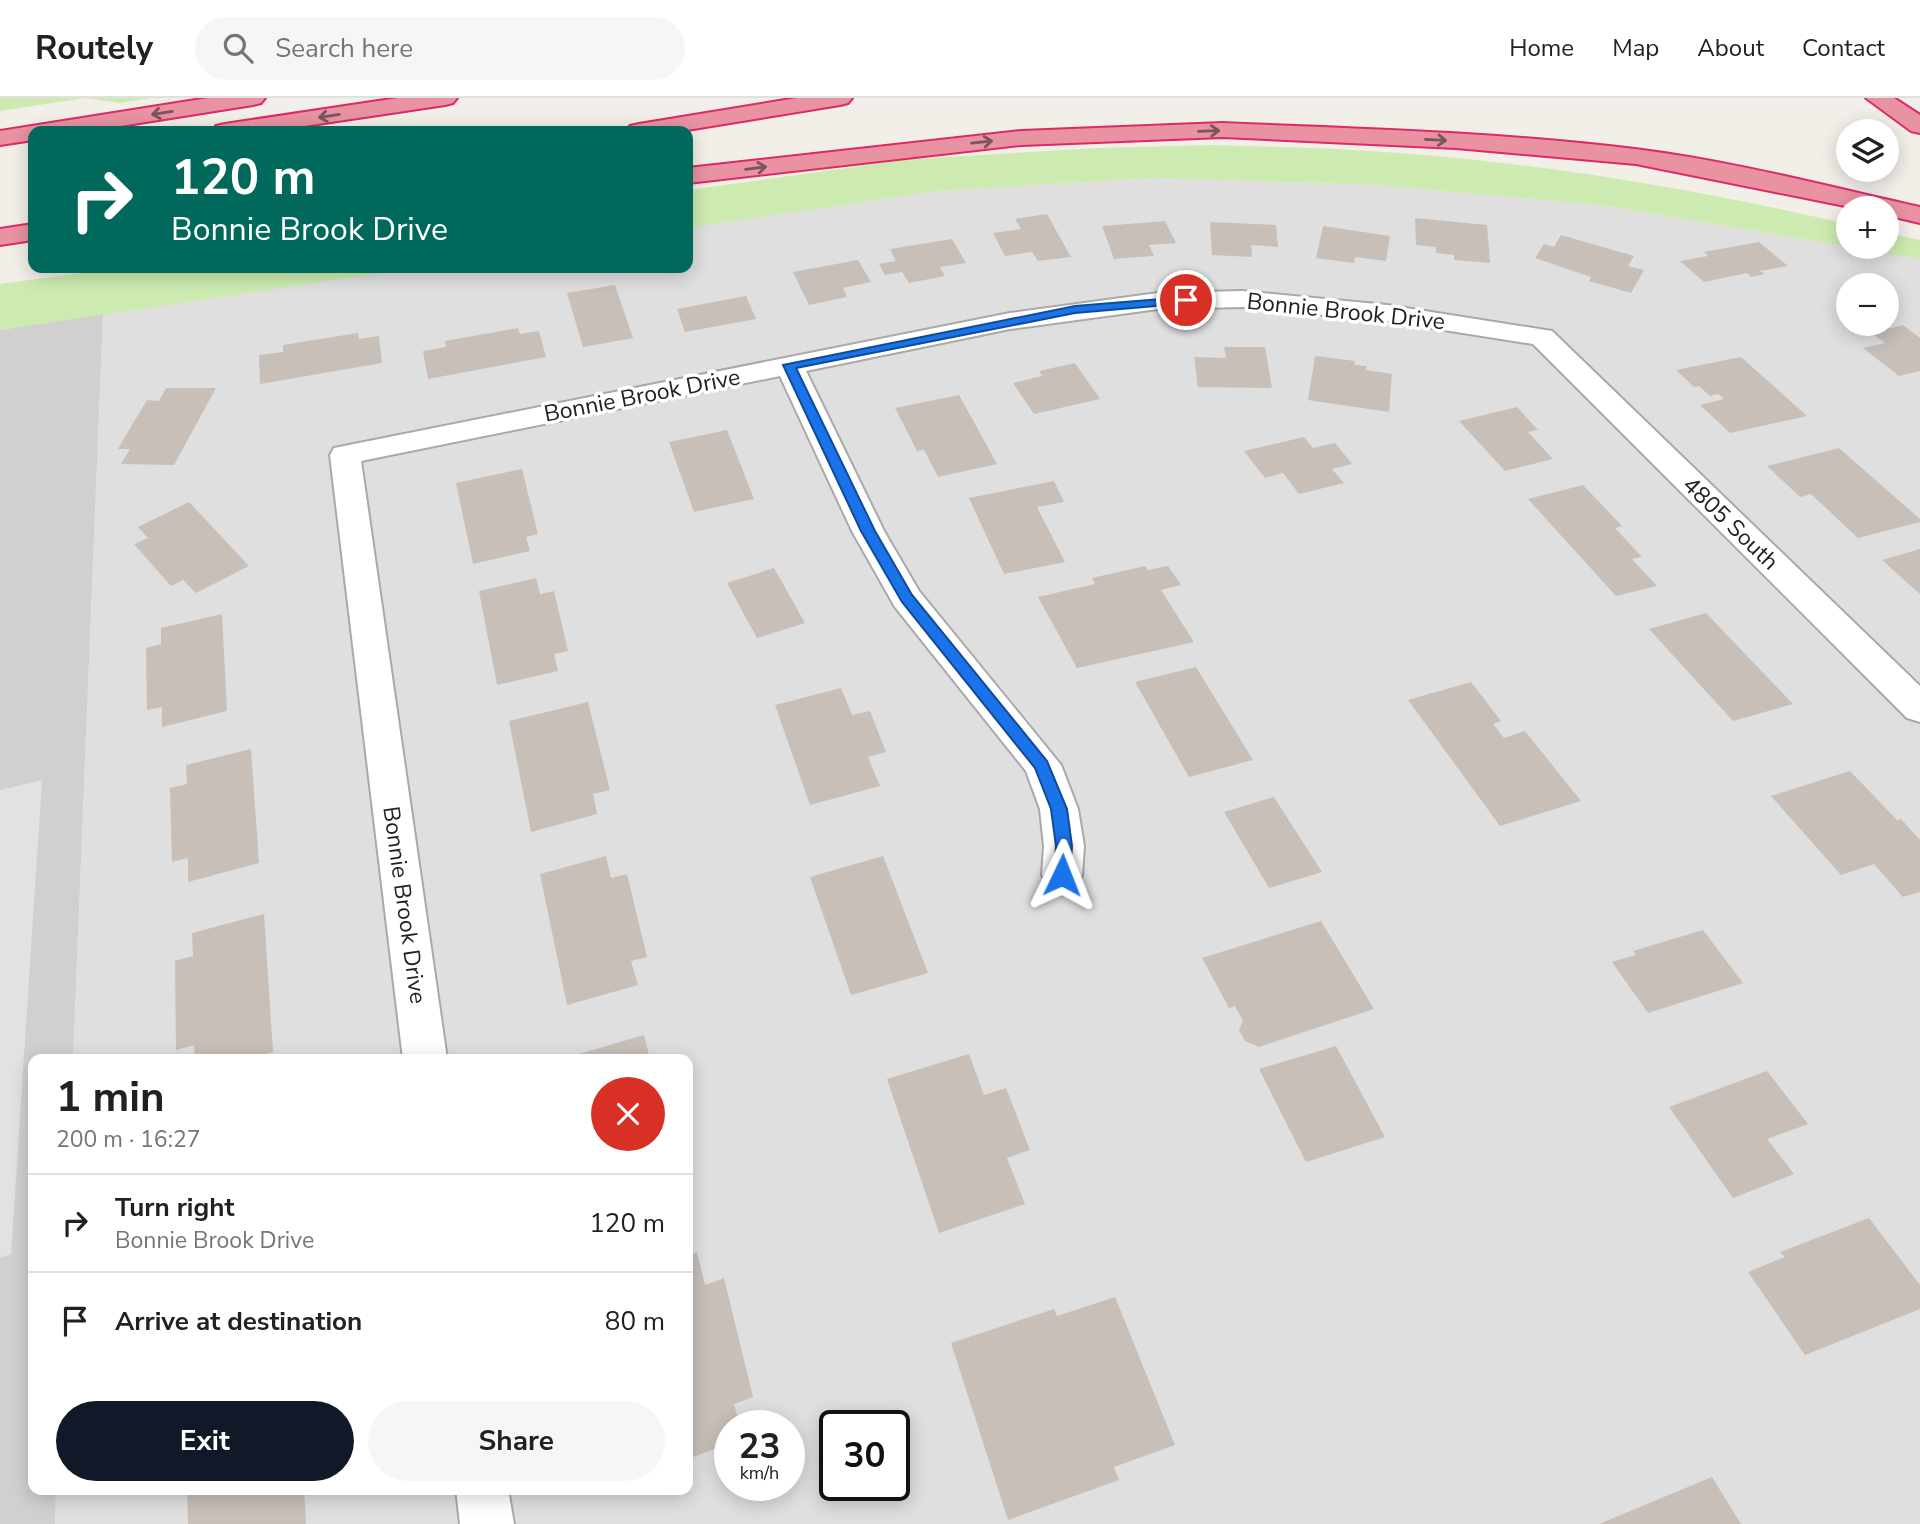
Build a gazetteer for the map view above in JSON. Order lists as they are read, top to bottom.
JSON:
{
  "streets": {
    "street": ["Bonnie Brook Drive", "4805 South"]
  },
  "crossings": [
    ["Bonnie Brook Drive", "4805 South"]
  ],
  "page": {
    "header": "Routely",
    "search": "Search here",
    "nav": [
      "Home",
      "Map",
      "About",
      "Contact"
    ],
    "map_buttons": ["+", "−"],
    "turn": ["120 m", "Bonnie Brook Drive"],
    "heading": ["1 min", "200 m · 16:27"],
    "list": [
      {
        "name": "Turn right",
        "note": "Bonnie Brook Drive",
        "value": "120 m"
      },
      {
        "name": "Arrive at destination",
        "value": "80 m"
      }
    ],
    "buttons": ["Exit", "Share"],
    "speed": "23 km/h",
    "limit": "30"
  }
}
